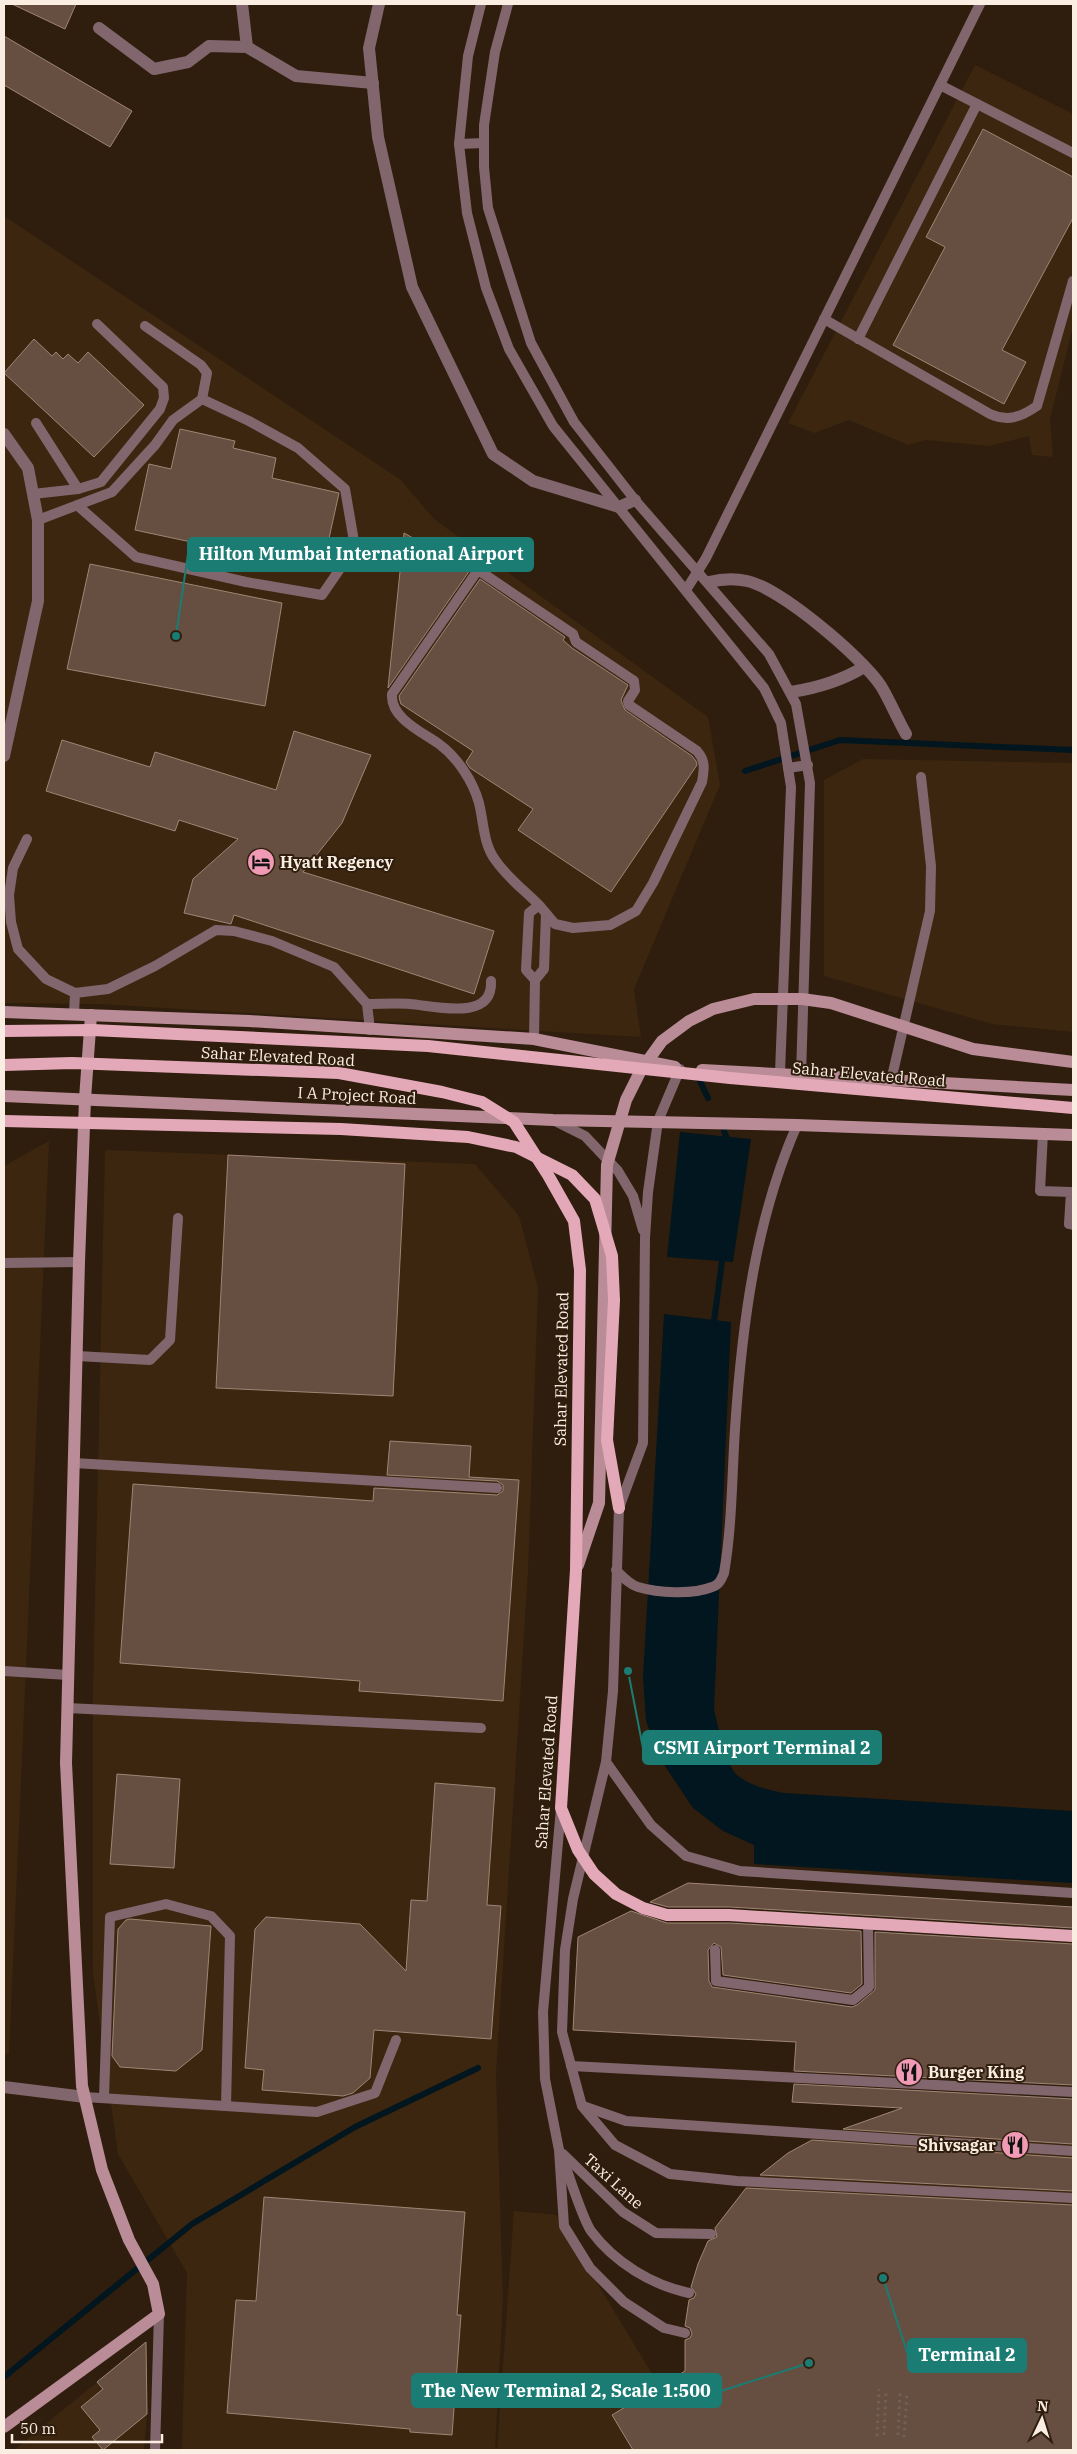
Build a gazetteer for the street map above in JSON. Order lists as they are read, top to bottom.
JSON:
{
  "streets": {
    "main road": ["Sahar Elevated Road", "I A Project Road"],
    "lane": ["Taxi Lane"]
  },
  "crossings": [
    ["Sahar Elevated Road", "Taxi Lane"]
  ],
  "places": {
    "other": [
      "Hilton Mumbai International Airport",
      "CSMI Airport Terminal 2",
      "Terminal 2",
      "The New Terminal 2, Scale 1:500"
    ],
    "hotel": ["Hyatt Regency"],
    "restaurant": ["Burger King", "Shivsagar"]
  },
  "scale_bar": "50 m",
  "north": "top"
}
